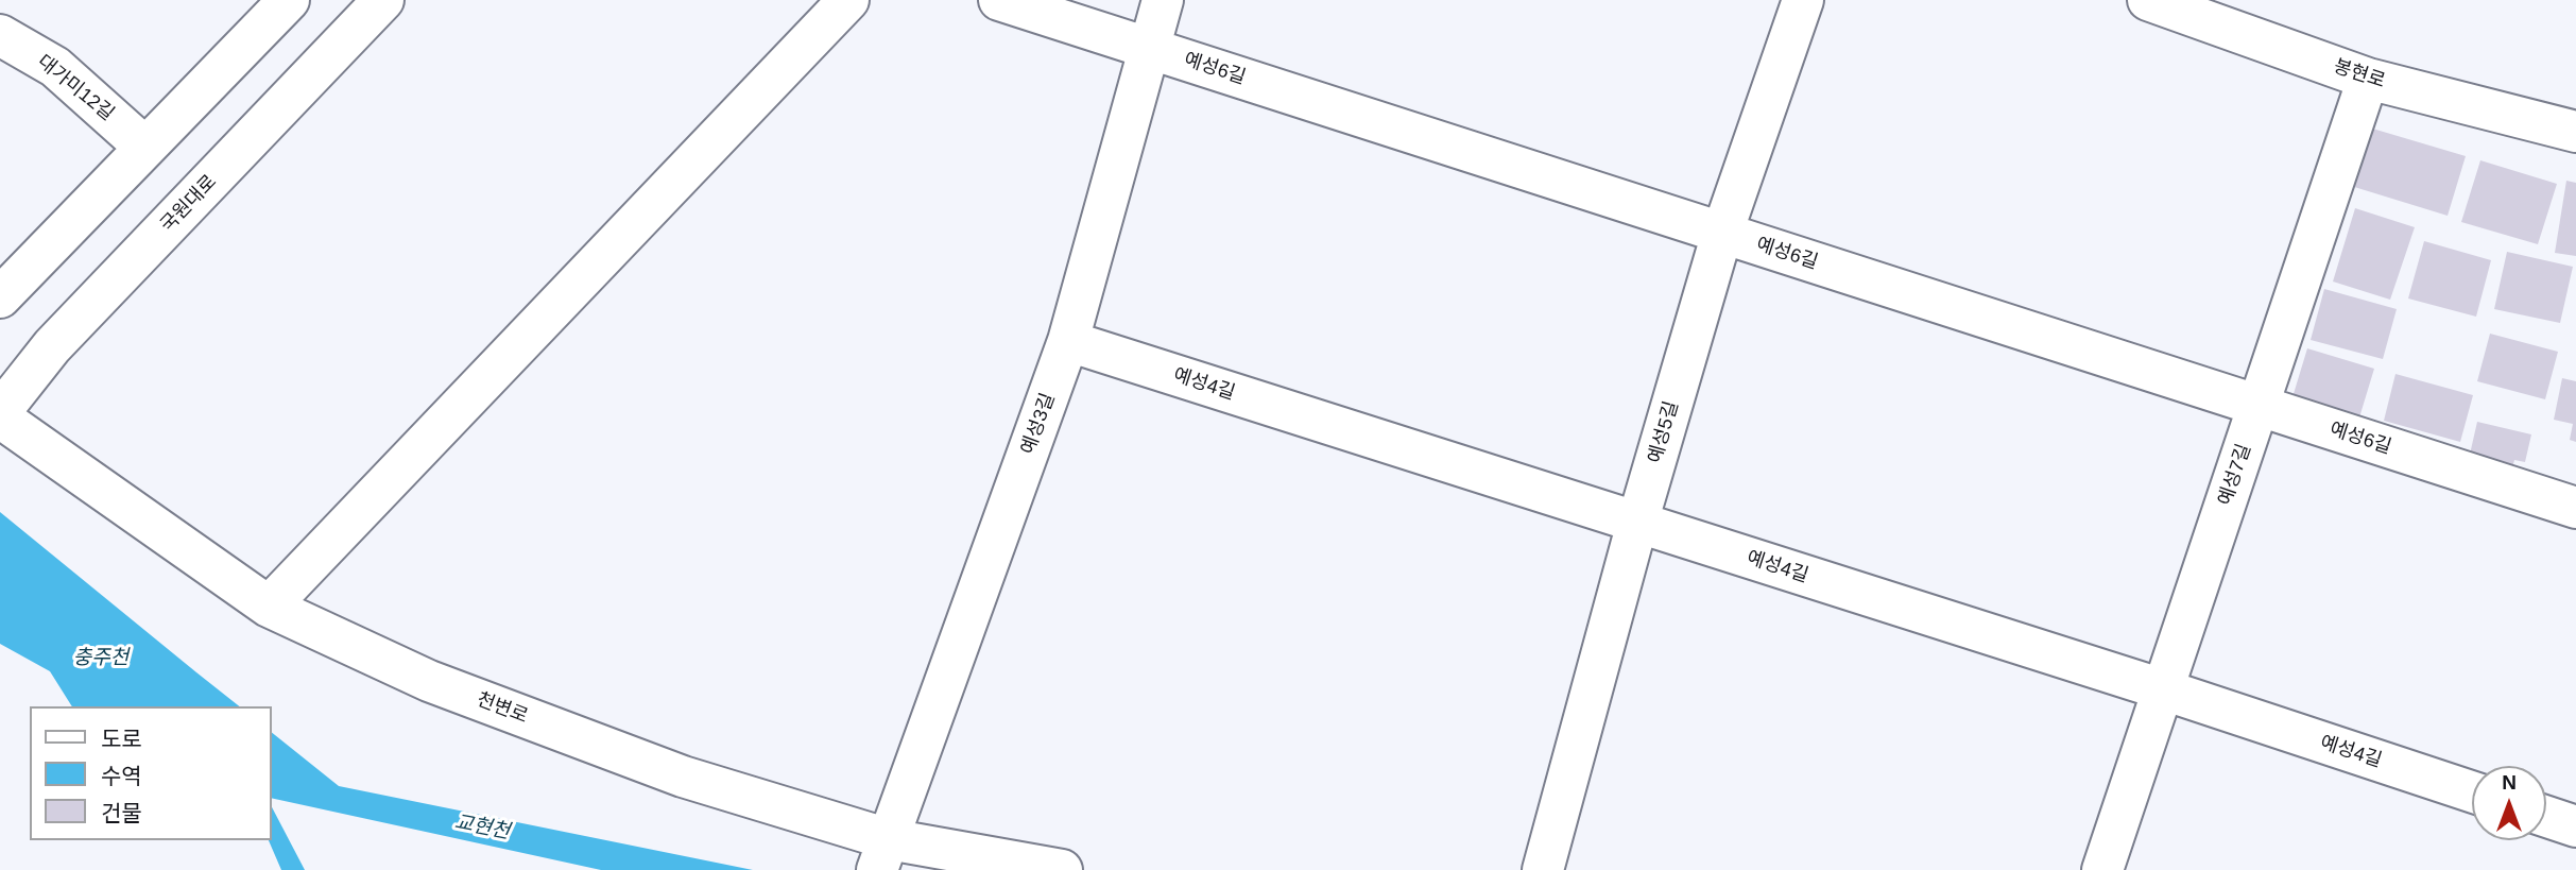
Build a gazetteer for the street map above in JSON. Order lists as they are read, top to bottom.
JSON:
{
  "streets": {
    "street": [
      "예성6길",
      "봉현로",
      "대가미12길",
      "국원대로",
      "예성4길",
      "예성3길",
      "예성5길",
      "예성7길",
      "천변로"
    ]
  },
  "crossings": [
    ["예성6길", "예성3길"],
    ["예성6길", "예성5길"],
    ["예성6길", "예성7길"],
    ["봉현로", "예성7길"],
    ["국원대로", "천변로"],
    ["예성4길", "예성3길"],
    ["예성4길", "예성5길"],
    ["예성4길", "예성7길"],
    ["예성3길", "천변로"]
  ],
  "water": ["충주천", "교현천"],
  "legend": ["도로", "수역", "건물"],
  "north": "top"
}
